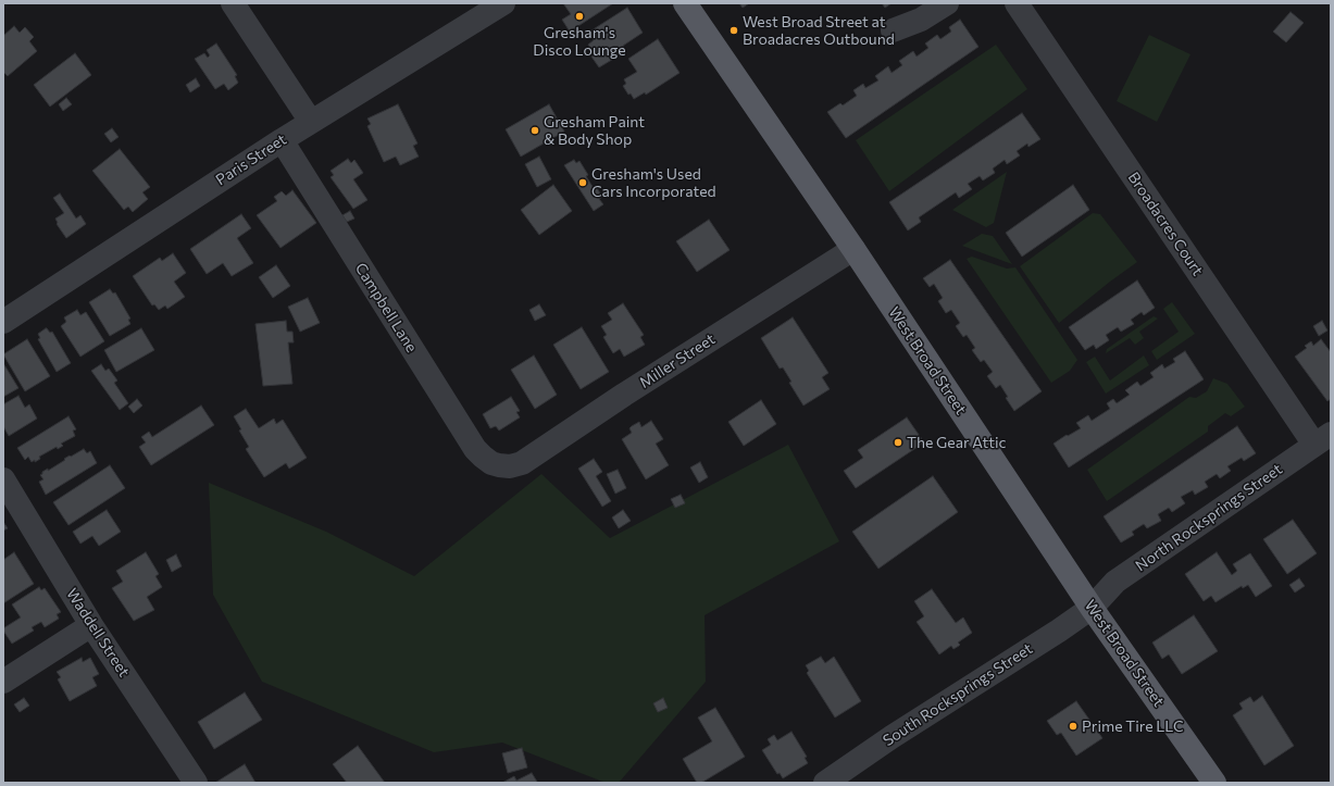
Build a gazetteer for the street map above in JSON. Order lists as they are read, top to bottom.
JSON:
{
  "streets": {
    "main road": ["West Broad Street"],
    "street": [
      "Paris Street",
      "Broadacres Court",
      "Campbell Lane",
      "Miller Street",
      "North Rocksprings Street",
      "Waddell Street",
      "South Rocksprings Street"
    ]
  },
  "crossings": [
    ["Paris Street", "Campbell Lane"],
    ["Broadacres Court", "North Rocksprings Street"],
    ["Campbell Lane", "Miller Street"],
    ["Miller Street", "West Broad Street"],
    ["West Broad Street", "North Rocksprings Street"],
    ["West Broad Street", "South Rocksprings Street"],
    ["North Rocksprings Street", "South Rocksprings Street"]
  ],
  "places": [
    "Gresham's Disco Lounge",
    "West Broad Street at Broadacres Outbound",
    "Gresham Paint & Body Shop",
    "Gresham's Used Cars Incorporated",
    "The Gear Attic",
    "Prime Tire LLC"
  ]
}
